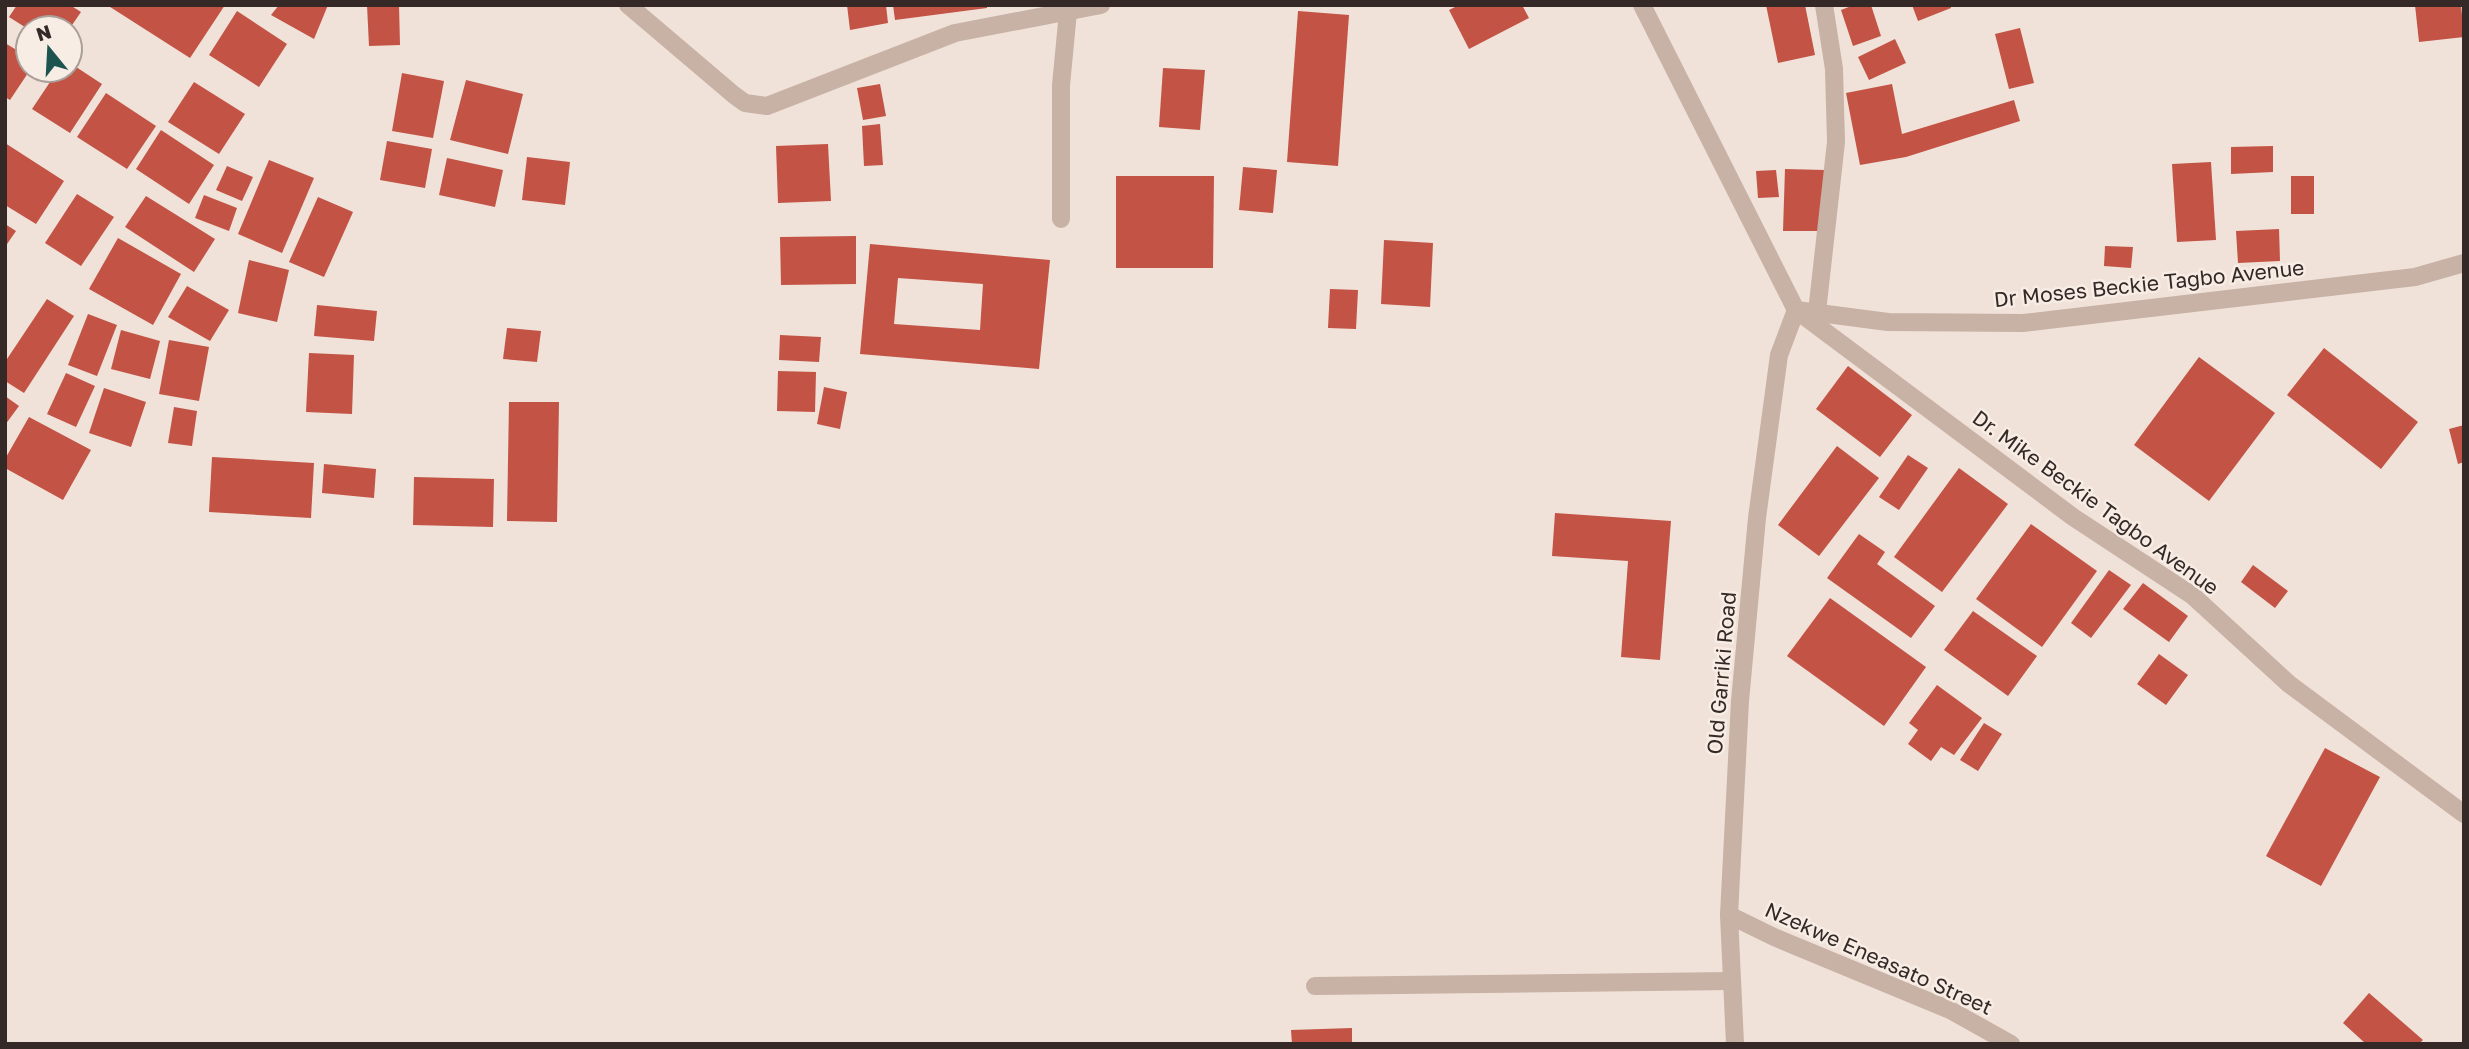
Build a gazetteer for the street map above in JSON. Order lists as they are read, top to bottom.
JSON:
{
  "streets": {
    "street": [
      "Dr Moses Beckie Tagbo Avenue",
      "Dr. Mike Beckie Tagbo Avenue",
      "Old Garriki Road",
      "Nzekwe Eneasato Street"
    ]
  },
  "crossings": [
    ["Dr Moses Beckie Tagbo Avenue", "Dr. Mike Beckie Tagbo Avenue"],
    ["Dr Moses Beckie Tagbo Avenue", "Old Garriki Road"],
    ["Dr. Mike Beckie Tagbo Avenue", "Old Garriki Road"],
    ["Old Garriki Road", "Nzekwe Eneasato Street"]
  ],
  "north": "top"
}
